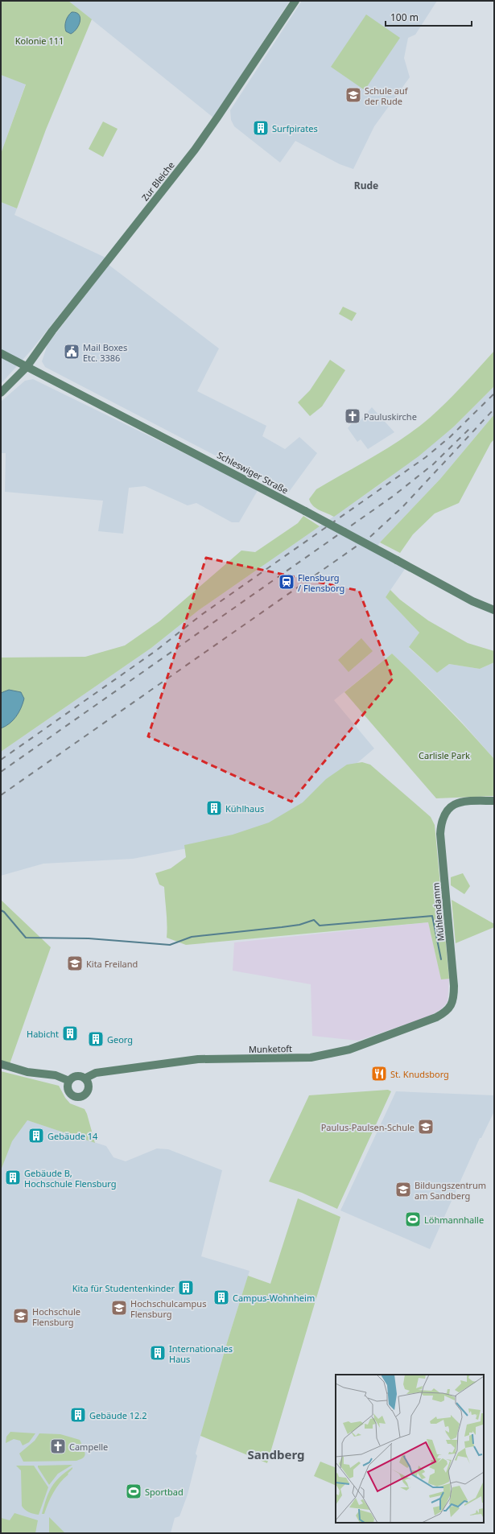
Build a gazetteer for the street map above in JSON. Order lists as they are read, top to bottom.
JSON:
{
  "streets": {
    "street": [
      "Zur Bleiche",
      "Schleswiger Straße",
      "Mühlendamm",
      "Munketoft"
    ]
  },
  "crossings": [
    ["Zur Bleiche", "Schleswiger Straße"],
    ["Mühlendamm", "Munketoft"]
  ],
  "districts": ["Rude", "Sandberg"],
  "parks": ["Kolonie 111", "Carlisle Park"],
  "places": {
    "school or university": [
      "Schule auf der Rude",
      "Kita Freiland",
      "Paulus-Paulsen-Schule",
      "Bildungszentrum am Sandberg",
      "Hochschulcampus Flensburg",
      "Hochschule Flensburg"
    ],
    "building": [
      "Surfpirates",
      "Kühlhaus",
      "Habicht",
      "Georg",
      "Gebäude 14",
      "Gebäude B, Hochschule Flensburg",
      "Kita für Studentenkinder",
      "Campus-Wohnheim",
      "Internationales Haus",
      "Gebäude 12.2"
    ],
    "public building": ["Mail Boxes Etc. 3386"],
    "church": ["Pauluskirche", "Campelle"],
    "station": ["Flensburg / Flensborg"],
    "restaurant": ["St. Knudsborg"],
    "sports": ["Löhmannhalle", "Sportbad"]
  },
  "scale_bar": "100 m"
}
